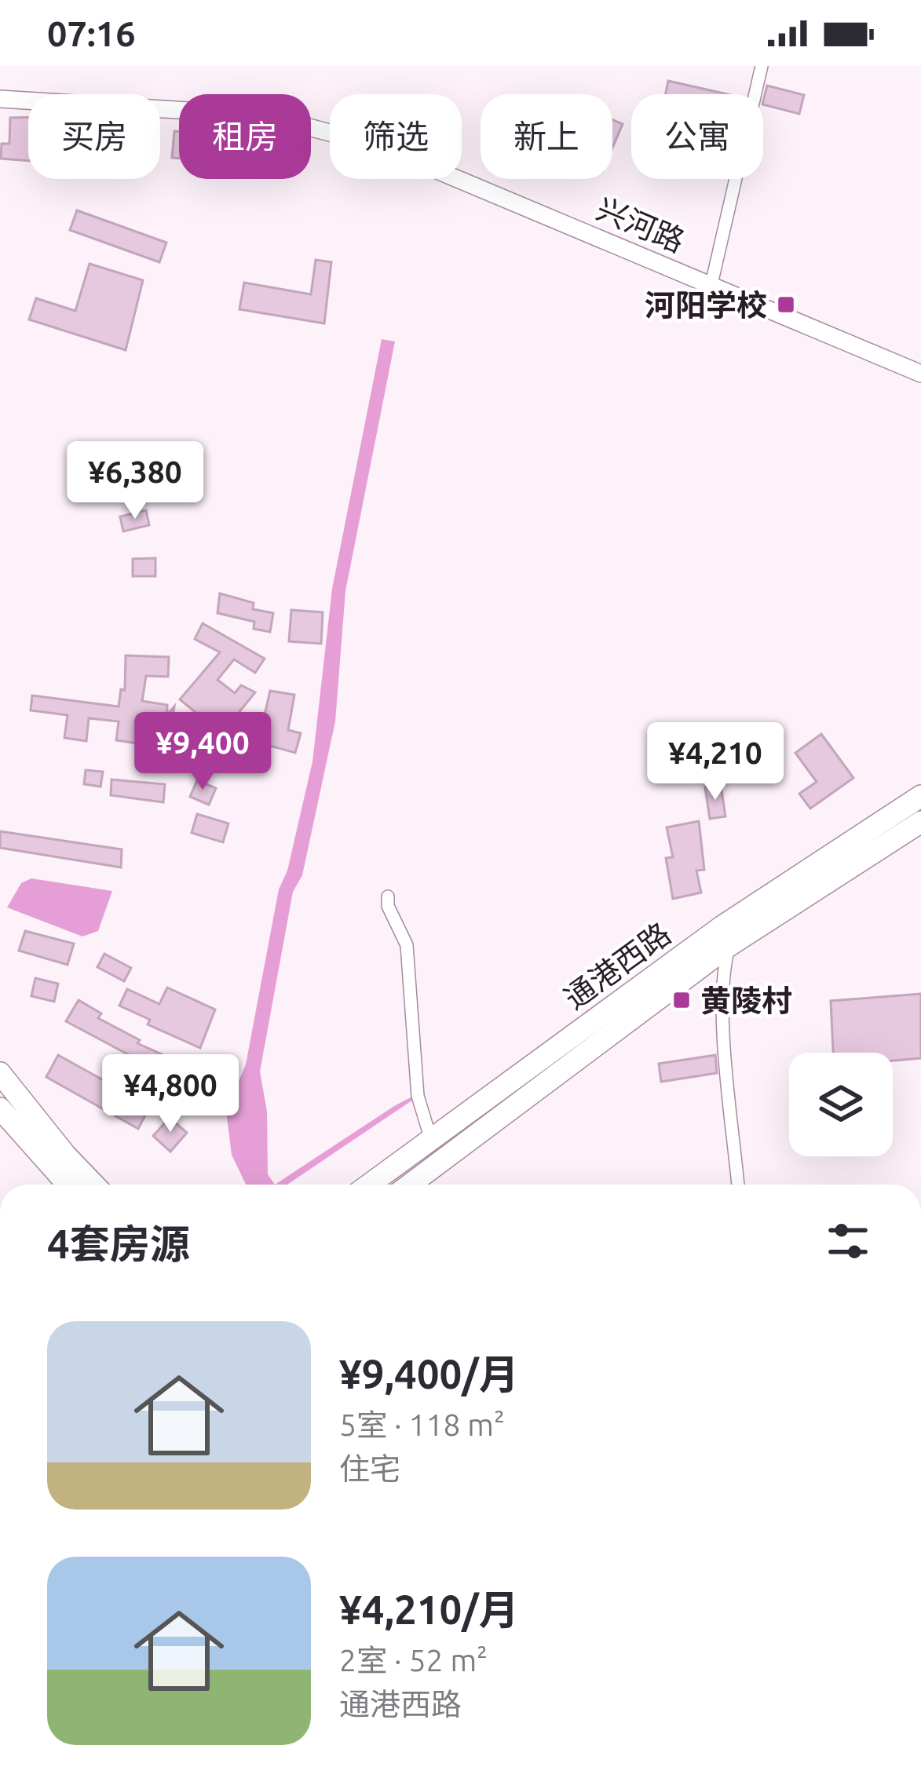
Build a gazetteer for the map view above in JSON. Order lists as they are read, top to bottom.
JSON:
{
  "streets": {
    "highway": ["通港西路"],
    "street": ["兴河路"]
  },
  "places": {
    "transit": ["河阳学校", "黄陵村"]
  },
  "page": {
    "status": "07:16",
    "chip": [
      "买房",
      "租房",
      "筛选",
      "新上",
      "公寓"
    ],
    "price": [
      "¥6,380",
      "¥9,400",
      "¥4,210",
      "¥4,800"
    ],
    "heading": "4套房源",
    "list": [
      {
        "name": "¥9,400/月",
        "note": "5室 · 118 m² · 住宅"
      },
      {
        "name": "¥4,210/月",
        "note": "2室 · 52 m² · 通港西路"
      }
    ]
  }
}
